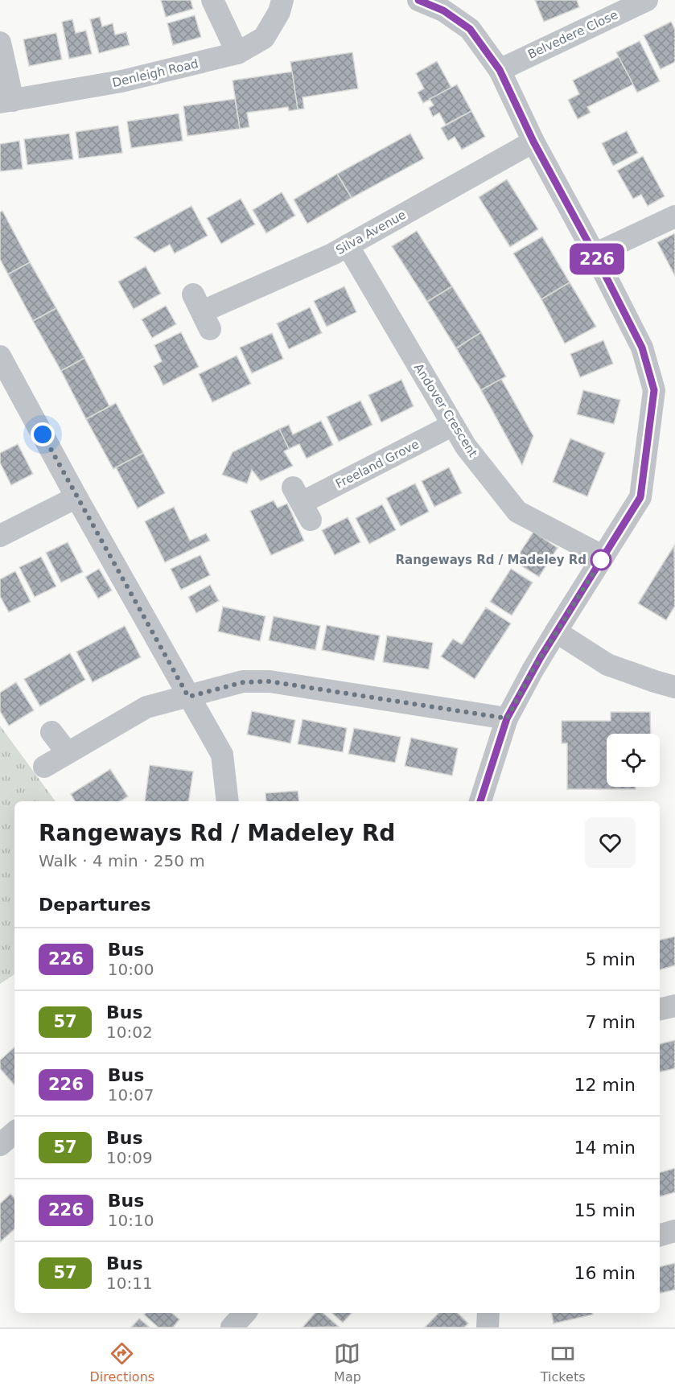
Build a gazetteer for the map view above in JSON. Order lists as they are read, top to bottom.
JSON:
{
  "streets": {
    "street": [
      "Belvedere Close",
      "Denleigh Road",
      "Silva Avenue",
      "Andover Crescent",
      "Freeland Grove"
    ]
  },
  "crossings": [
    ["Silva Avenue", "Andover Crescent"],
    ["Andover Crescent", "Freeland Grove"]
  ],
  "places": ["Rangeways Rd / Madeley Rd"],
  "lines": ["bus line 226"],
  "page": {
    "on_map": "226",
    "heading": [
      ["Rangeways Rd / Madeley Rd", "Walk · 4 min · 250 m"],
      "Departures"
    ],
    "list": [
      {
        "mark": "226",
        "name": "Bus",
        "note": "10:00",
        "value": "5 min"
      },
      {
        "mark": "57",
        "name": "Bus",
        "note": "10:02",
        "value": "7 min"
      },
      {
        "mark": "226",
        "name": "Bus",
        "note": "10:07",
        "value": "12 min"
      },
      {
        "mark": "57",
        "name": "Bus",
        "note": "10:09",
        "value": "14 min"
      },
      {
        "mark": "226",
        "name": "Bus",
        "note": "10:10",
        "value": "15 min"
      },
      {
        "mark": "57",
        "name": "Bus",
        "note": "10:11",
        "value": "16 min"
      }
    ],
    "tabs": ["Directions", "Map", "Tickets"]
  }
}
